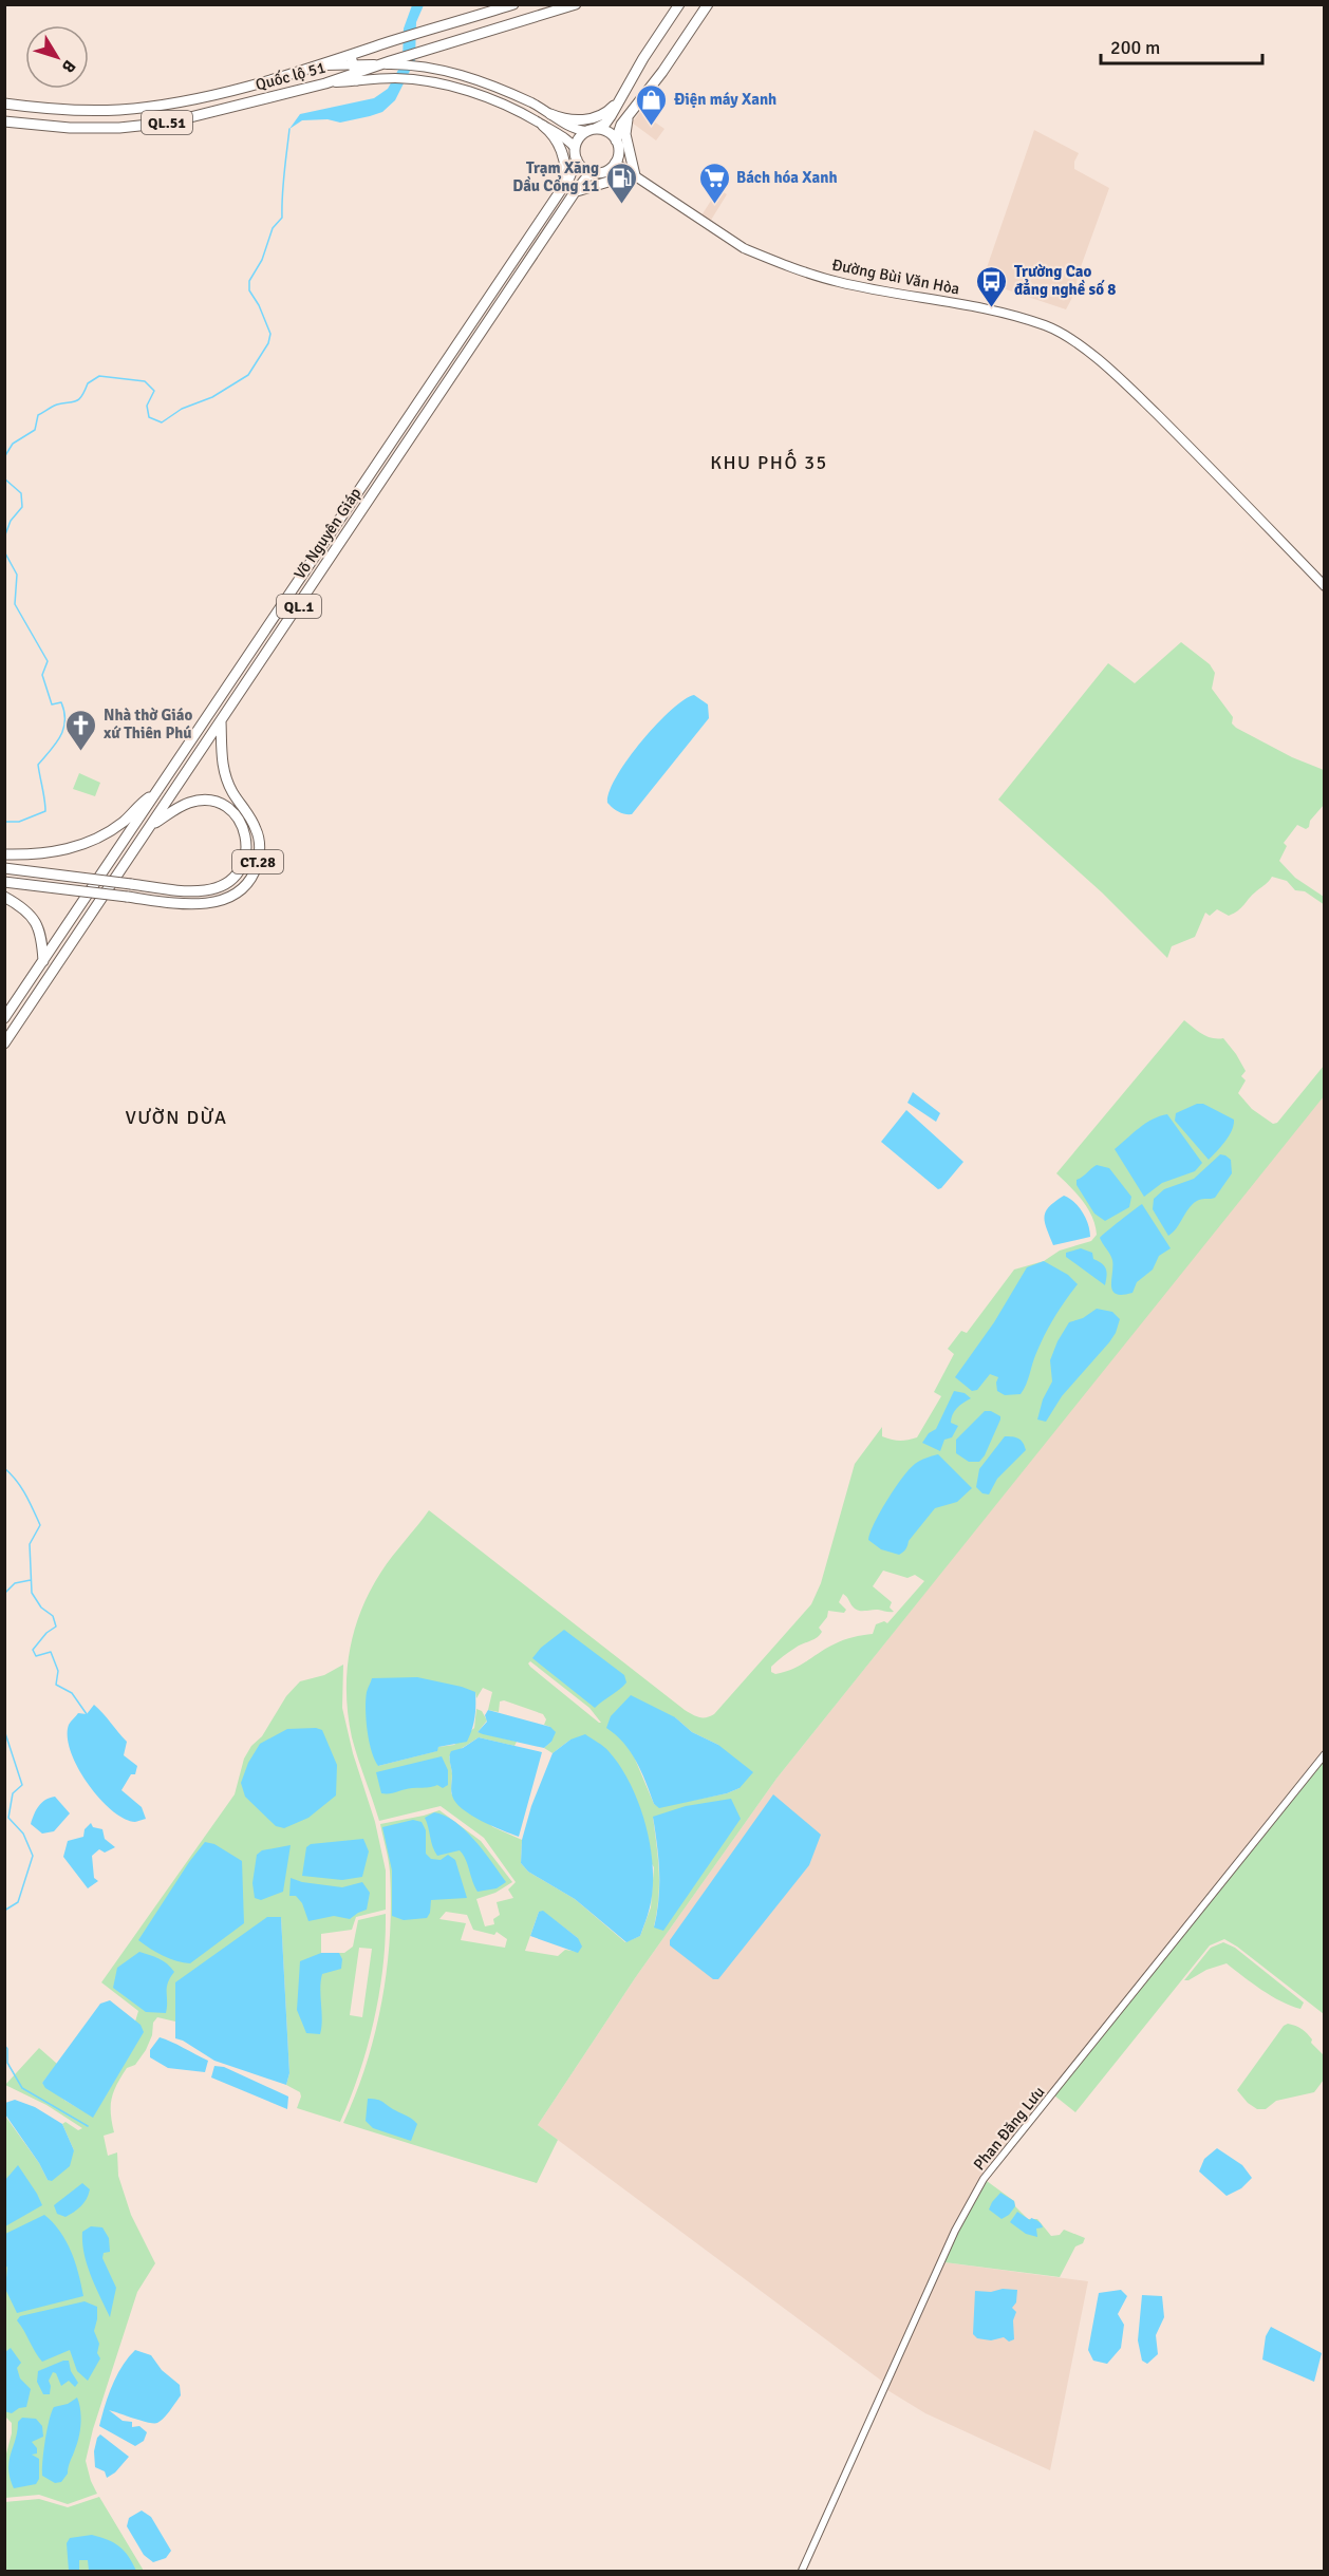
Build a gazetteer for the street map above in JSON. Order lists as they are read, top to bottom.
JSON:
{
  "streets": {
    "highway": [
      "Quốc lộ 51",
      "QL.51",
      "Võ Nguyên Giáp",
      "QL.1",
      "CT.28"
    ],
    "main road": ["Đường Bùi Văn Hòa"],
    "street": ["Phan Đăng Lưu"]
  },
  "crossings": [
    ["Đường Bùi Văn Hòa", "Võ Nguyên Giáp"],
    ["Đường Bùi Văn Hòa", "QL.1"],
    ["Võ Nguyên Giáp", "QL.1"],
    ["Võ Nguyên Giáp", "CT.28"]
  ],
  "districts": ["KHU PHỐ 35", "VƯỜN DỪA"],
  "places": {
    "shop": ["Điện máy Xanh"],
    "fuel station": ["Trạm Xăng Dầu Cổng 11"],
    "supermarket": ["Bách hóa Xanh"],
    "bus stop": ["Trường Cao đẳng nghề số 8"],
    "church": ["Nhà thờ Giáo xứ Thiên Phú"]
  },
  "scale_bar": "200 m",
  "north": "bottom right"
}
